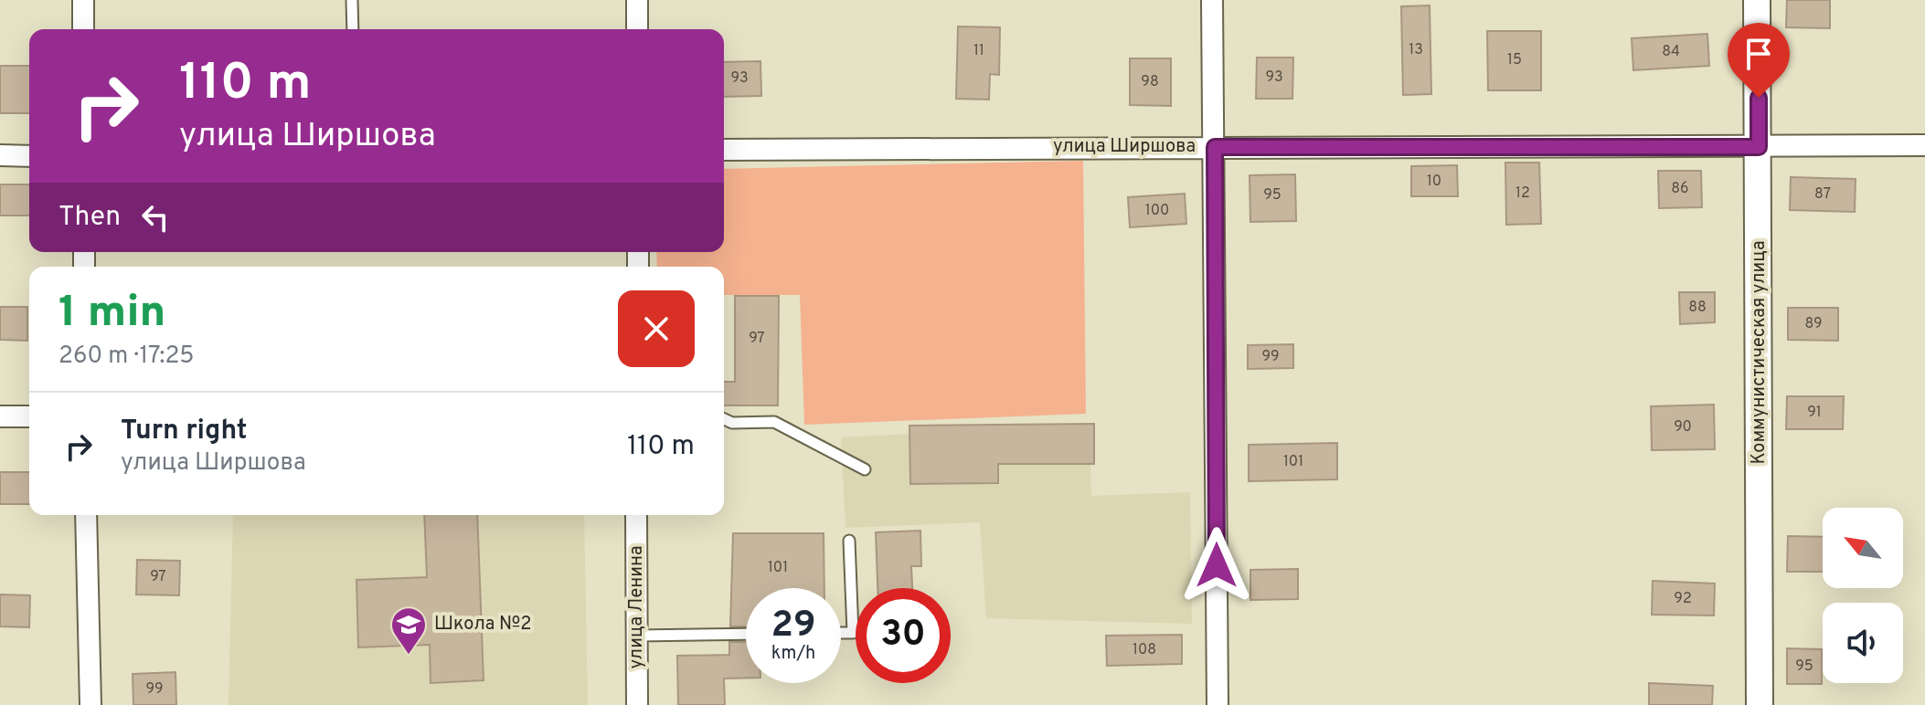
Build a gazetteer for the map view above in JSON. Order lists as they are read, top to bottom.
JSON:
{
  "streets": {
    "street": ["улица Ширшова", "Коммунистическая улица", "улица Ленина"]
  },
  "crossings": [
    ["улица Ширшова", "Коммунистическая улица"]
  ],
  "places": {
    "school or university": ["Школа №2"]
  },
  "house_numbers": [
    "13",
    "11",
    "84",
    "15",
    "93",
    "93",
    "98",
    "10",
    "86",
    "12",
    "87",
    "95",
    "100",
    "88",
    "89",
    "97",
    "99",
    "91",
    "90",
    "101",
    "101",
    "97",
    "92",
    "108",
    "95",
    "99"
  ],
  "north": "top left",
  "page": {
    "turn": ["110 m", "улица Ширшова"],
    "then": "Then",
    "heading": ["1 min", "260 m · 17:25"],
    "list": [
      {
        "name": "Turn right",
        "note": "улица Ширшова",
        "value": "110 m"
      }
    ],
    "speed": "29 km/h",
    "limit": "30"
  }
}
